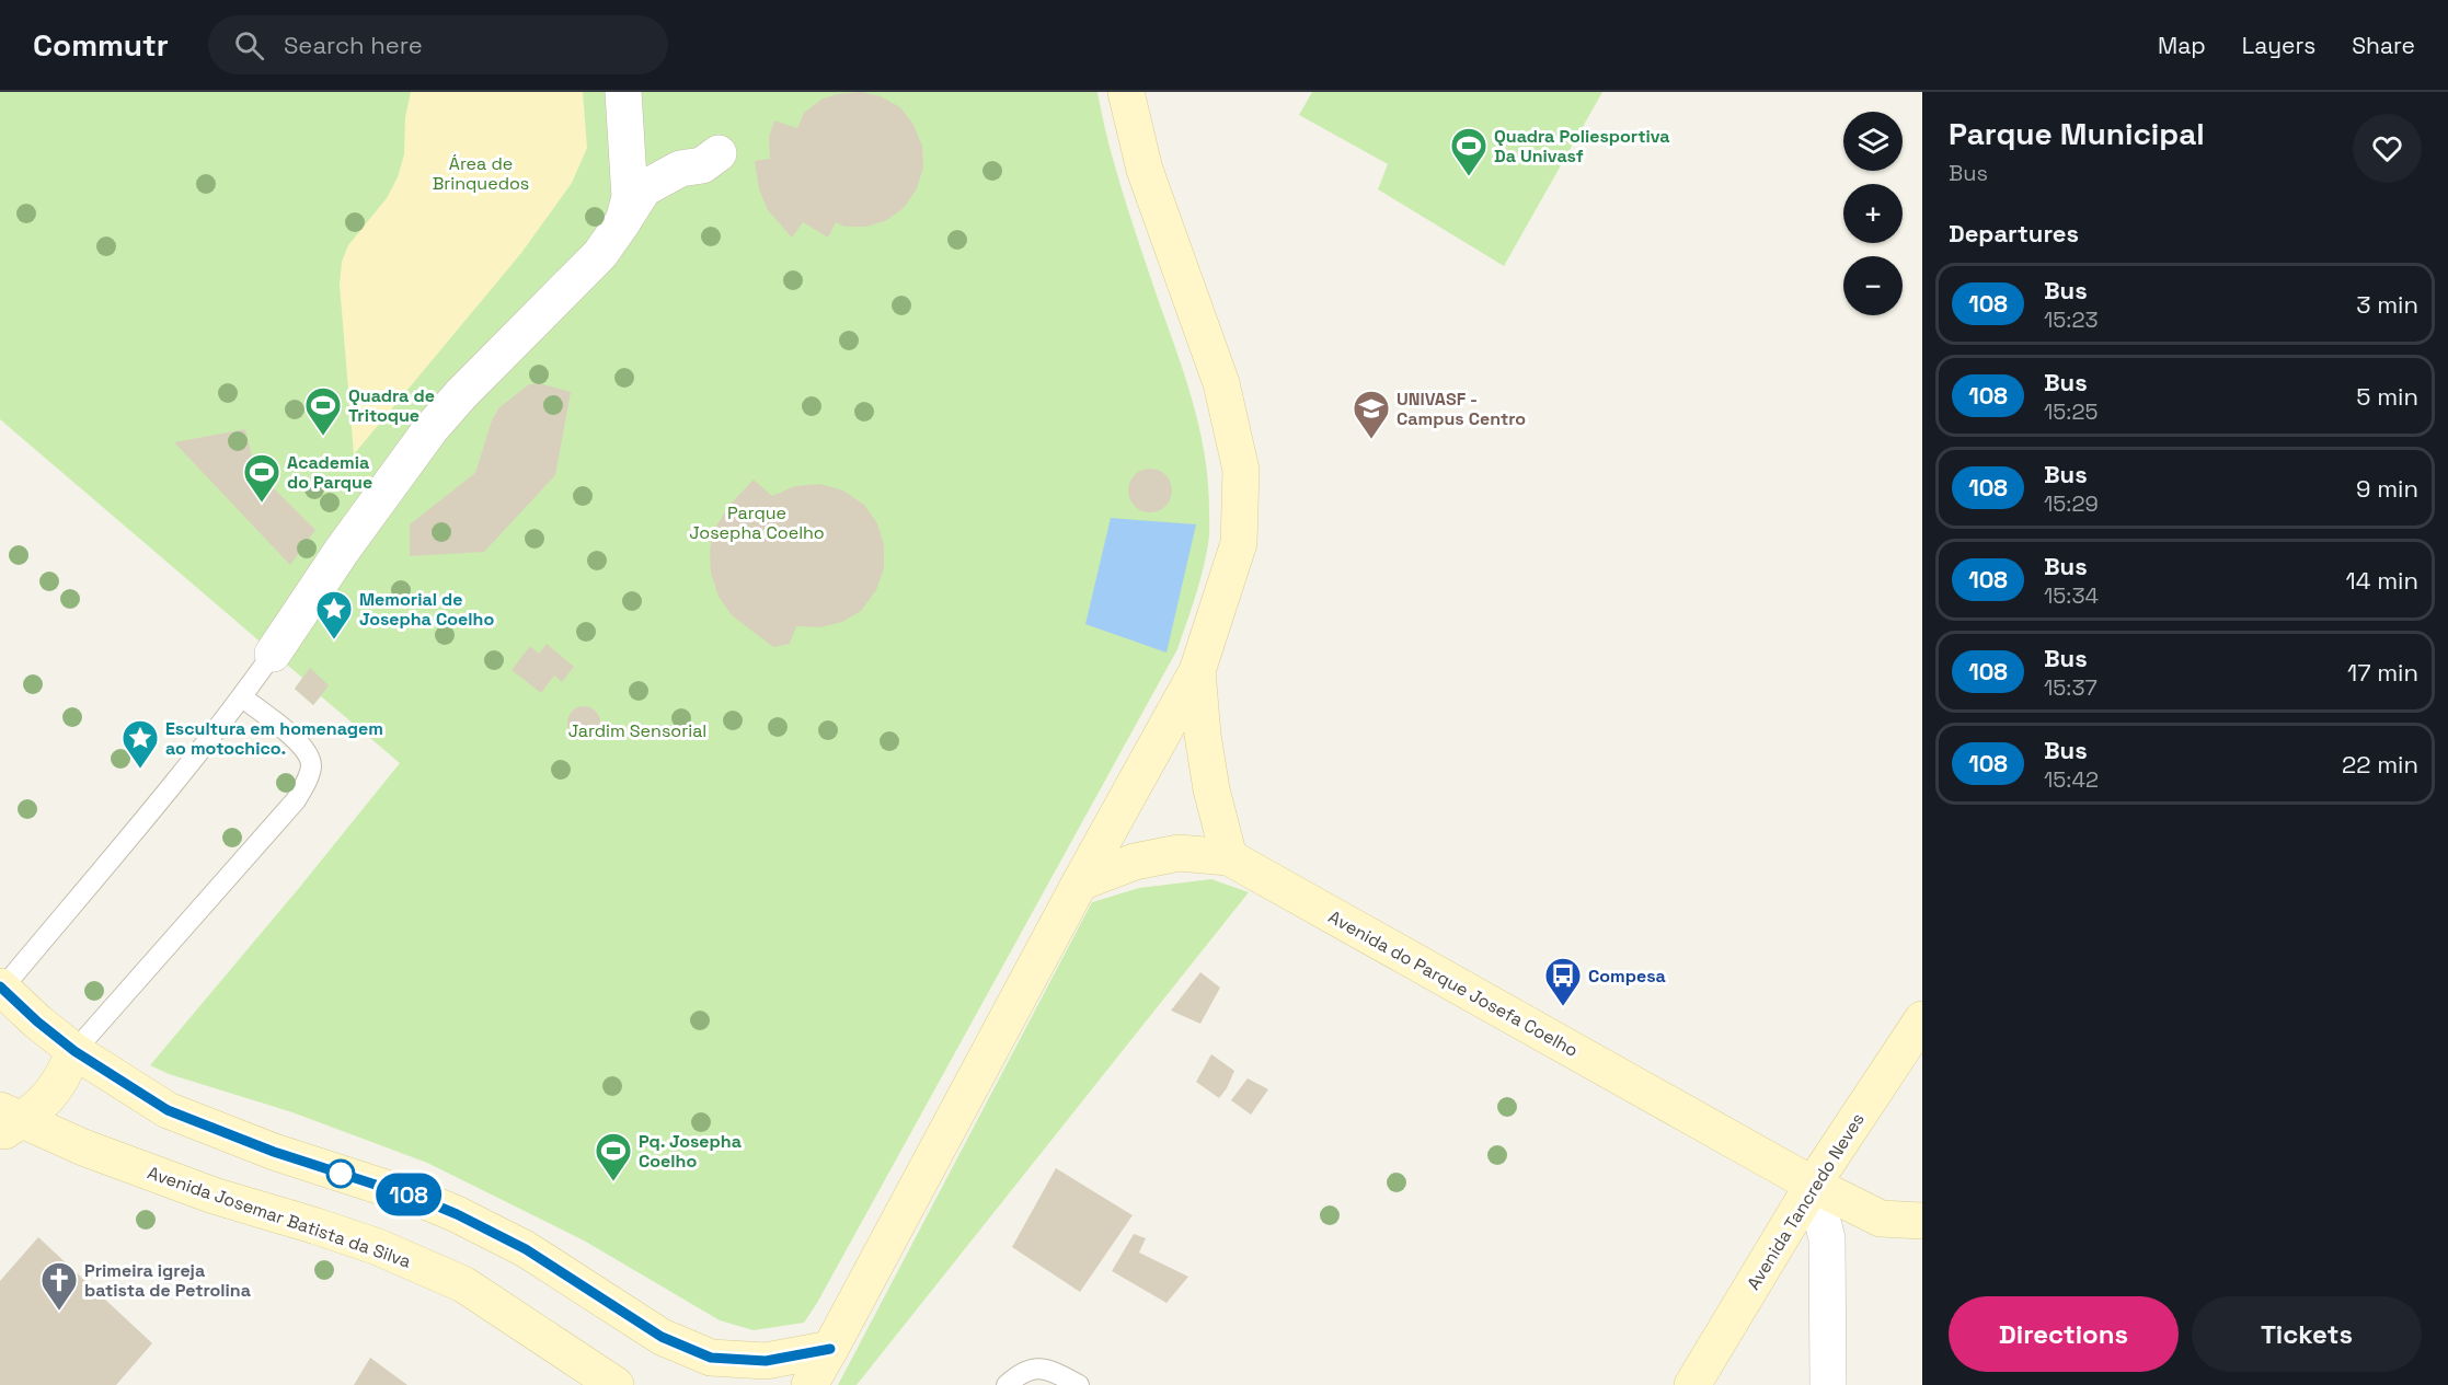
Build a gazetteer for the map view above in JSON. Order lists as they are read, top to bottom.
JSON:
{
  "streets": {
    "main road": ["Avenida do Parque Josefa Coelho", "Avenida Tancredo Neves", "Avenida Josemar Batista da Silva"]
  },
  "crossings": [
    ["Avenida do Parque Josefa Coelho", "Avenida Tancredo Neves"]
  ],
  "parks": ["Área de Brinquedos", "Parque Josepha Coelho", "Jardim Sensorial"],
  "places": {
    "sports": [
      "Quadra Poliesportiva Da Univasf",
      "Quadra de Tritoque",
      "Academia do Parque",
      "Pq. Josepha Coelho"
    ],
    "school or university": ["UNIVASF - Campus Centro"],
    "place": ["Memorial de Josepha Coelho", "Escultura em homenagem ao motochico."],
    "bus stop": ["Compesa"],
    "church": ["Primeira igreja batista de Petrolina"]
  },
  "lines": ["bus line 108"],
  "page": {
    "header": "Commutr",
    "search": "Search here",
    "nav": ["Map", "Layers", "Share"],
    "on_map": "108",
    "heading": [
      ["Parque Municipal", "Bus"],
      "Departures"
    ],
    "map_buttons": ["+", "−"],
    "list": [
      {
        "mark": "108",
        "name": "Bus",
        "note": "15:23",
        "value": "3 min"
      },
      {
        "mark": "108",
        "name": "Bus",
        "note": "15:25",
        "value": "5 min"
      },
      {
        "mark": "108",
        "name": "Bus",
        "note": "15:29",
        "value": "9 min"
      },
      {
        "mark": "108",
        "name": "Bus",
        "note": "15:34",
        "value": "14 min"
      },
      {
        "mark": "108",
        "name": "Bus",
        "note": "15:37",
        "value": "17 min"
      },
      {
        "mark": "108",
        "name": "Bus",
        "note": "15:42",
        "value": "22 min"
      }
    ],
    "buttons": ["Directions", "Tickets"]
  }
}
